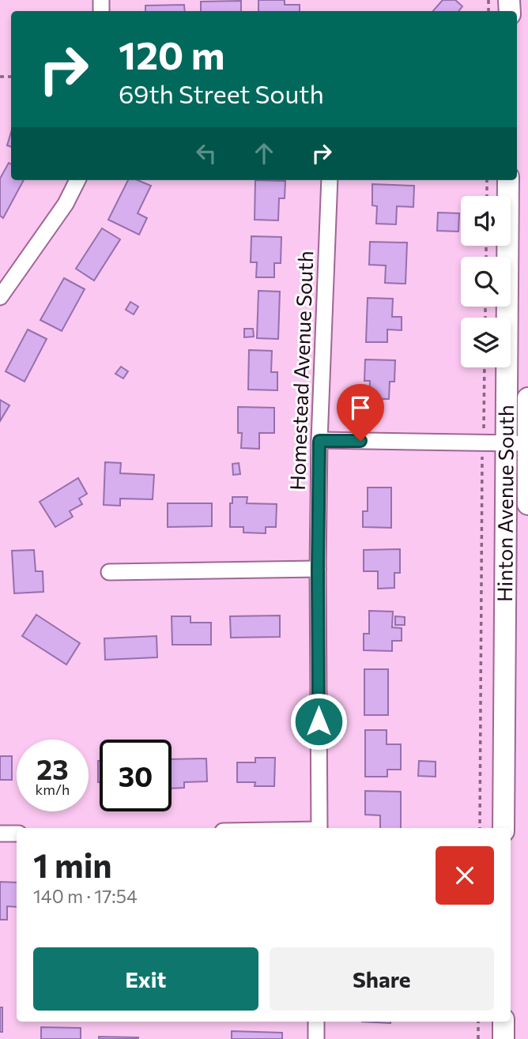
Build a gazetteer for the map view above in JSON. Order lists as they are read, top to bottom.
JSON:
{
  "streets": {
    "main road": ["Hinton Avenue South"],
    "street": ["Homestead Avenue South"]
  },
  "page": {
    "turn": ["120 m", "69th Street South"],
    "speed": "23 km/h",
    "limit": "30",
    "heading": ["1 min", "140 m · 17:54"],
    "buttons": ["Exit", "Share"]
  }
}
